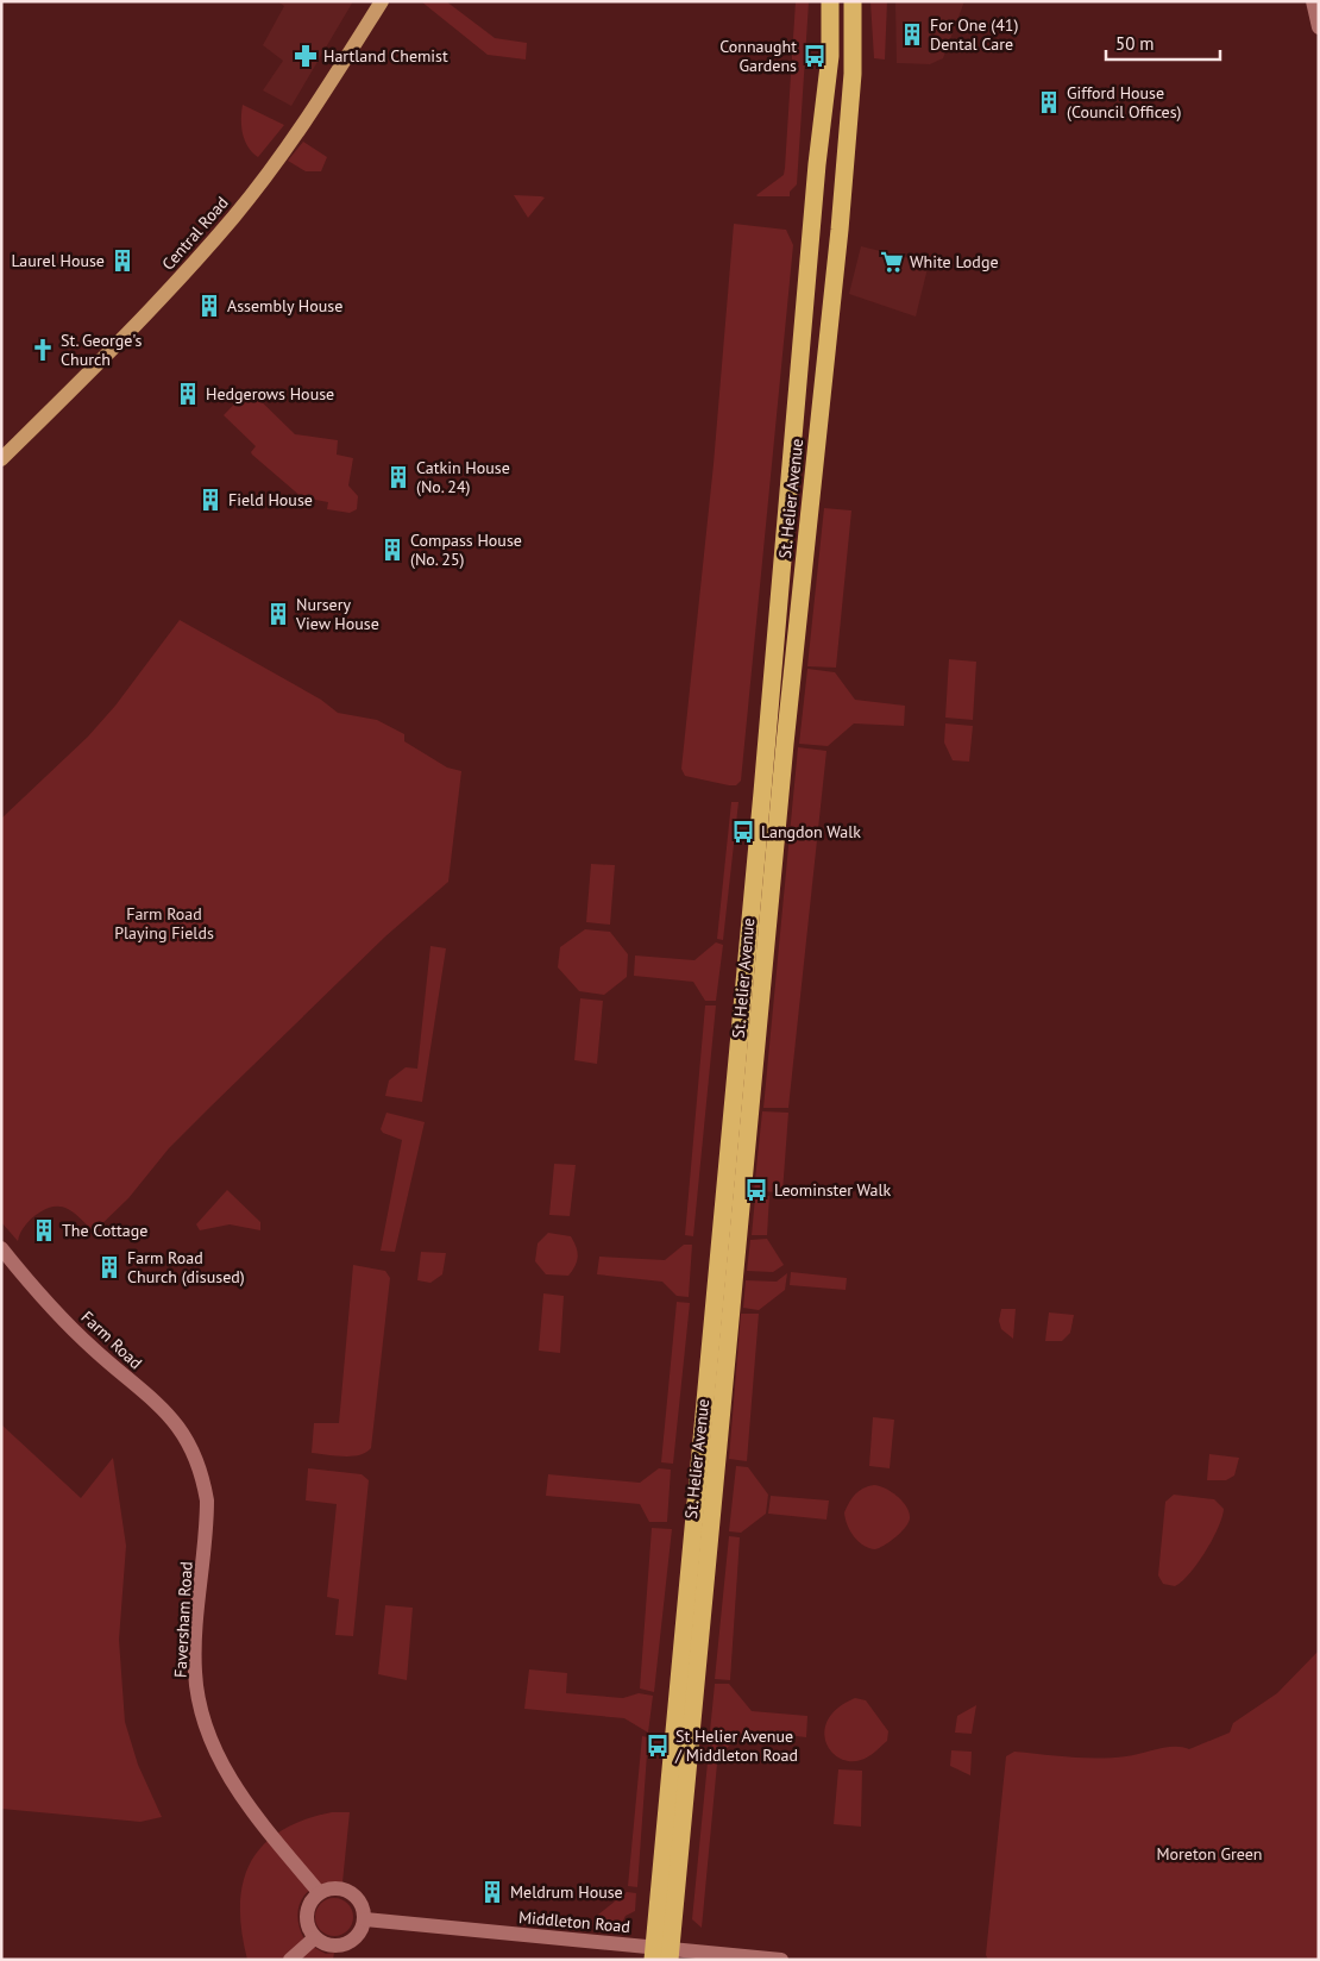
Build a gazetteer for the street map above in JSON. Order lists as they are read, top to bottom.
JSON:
{
  "streets": {
    "highway": ["St. Helier Avenue"],
    "main road": ["Central Road"],
    "street": ["Farm Road", "Faversham Road", "Middleton Road"]
  },
  "crossings": [
    ["St. Helier Avenue", "Middleton Road"],
    ["Farm Road", "Faversham Road"],
    ["Faversham Road", "Middleton Road"]
  ],
  "parks": ["Farm Road Playing Fields", "Moreton Green"],
  "places": {
    "building": [
      "For One (41) Dental Care",
      "Gifford House (Council Offices)",
      "Laurel House",
      "Assembly House",
      "Hedgerows House",
      "Catkin House (No. 24)",
      "Field House",
      "Compass House (No. 25)",
      "Nursery View House",
      "The Cottage",
      "Farm Road Church (disused)",
      "Meldrum House"
    ],
    "pharmacy": ["Hartland Chemist"],
    "bus stop": [
      "Connaught Gardens",
      "Langdon Walk",
      "Leominster Walk",
      "St Helier Avenue / Middleton Road"
    ],
    "supermarket": ["White Lodge"],
    "church": ["St. George's Church"]
  },
  "scale_bar": "50 m"
}
